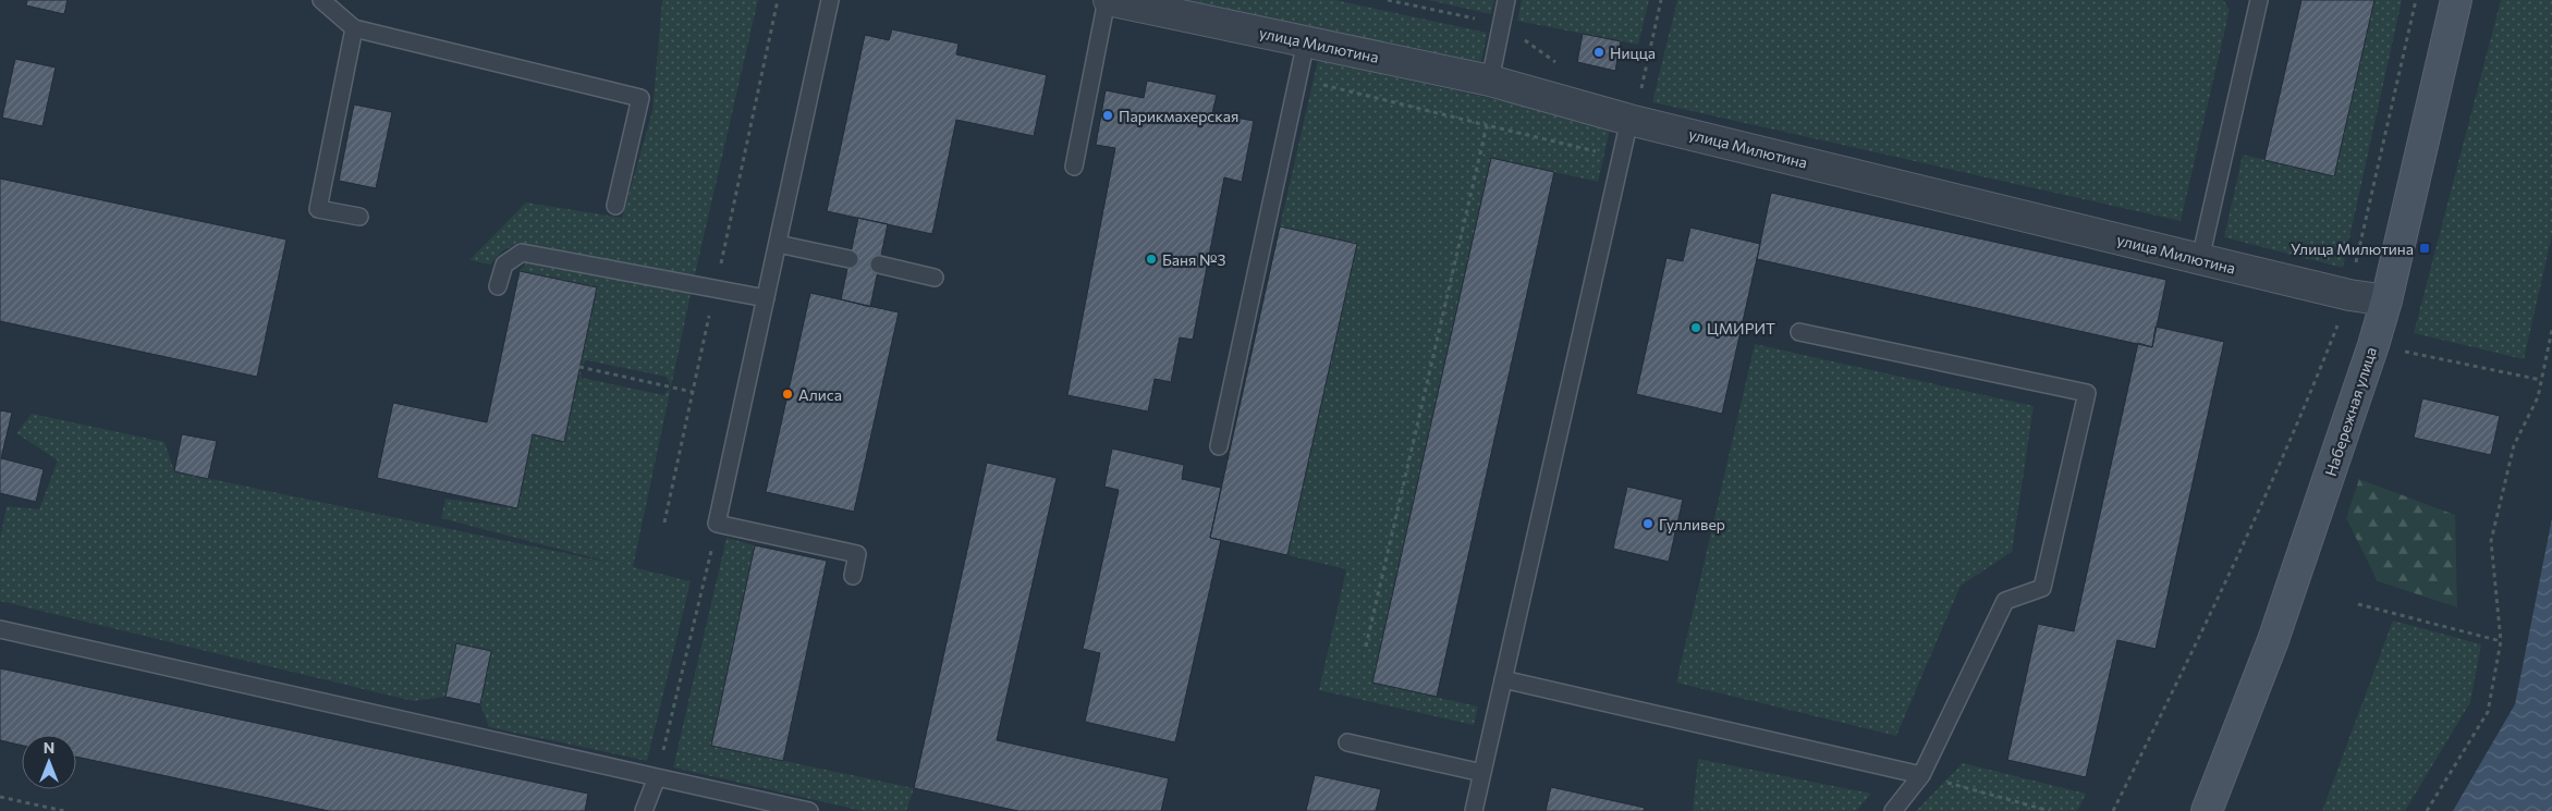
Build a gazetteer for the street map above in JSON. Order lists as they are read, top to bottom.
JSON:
{
  "streets": {
    "main road": ["Набережная улица"],
    "street": ["улица Милютина"]
  },
  "crossings": [
    ["улица Милютина", "Набережная улица"]
  ],
  "places": {
    "other": [
      "Ницца",
      "Парикмахерская",
      "Баня №3",
      "ЦМИРИТ",
      "Алиса",
      "Гулливер"
    ],
    "transit": ["Улица Милютина"]
  },
  "north": "top"
}
